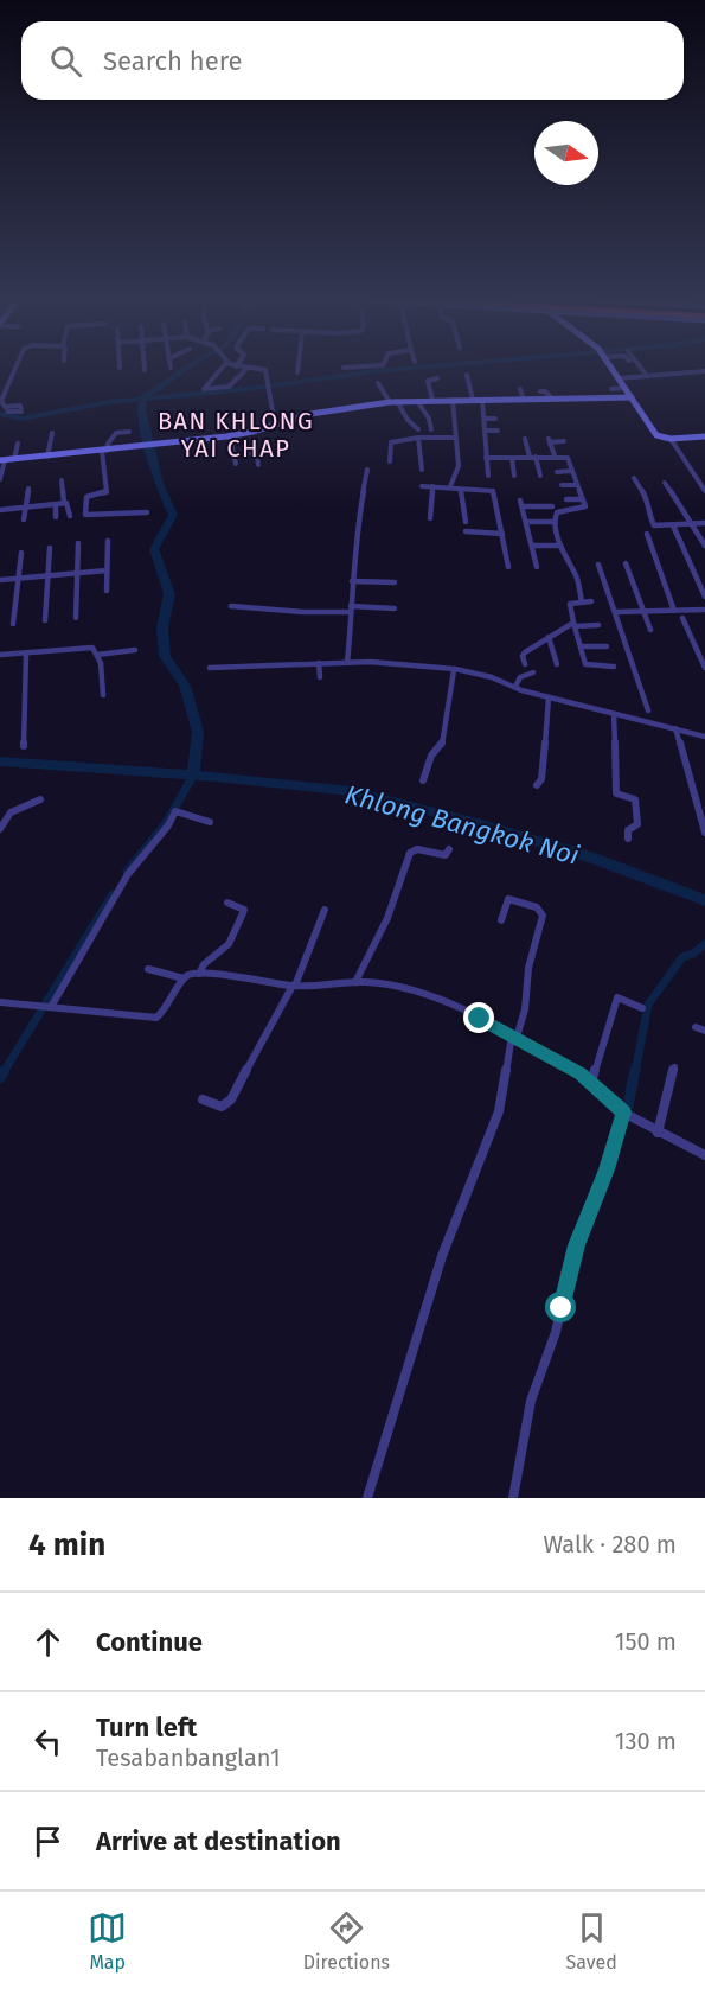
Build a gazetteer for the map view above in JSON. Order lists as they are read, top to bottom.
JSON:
{
  "districts": ["BAN KHLONG YAI CHAP"],
  "water": ["Khlong Bangkok Noi"],
  "north": "right",
  "page": {
    "search": "Search here",
    "heading": ["4 min", "Walk · 280 m"],
    "list": [
      ["Continue", "150 m"],
      ["Turn left", "Tesabanbanglan1", "130 m"],
      "Arrive at destination"
    ],
    "nav": ["Map", "Directions", "Saved"]
  }
}
